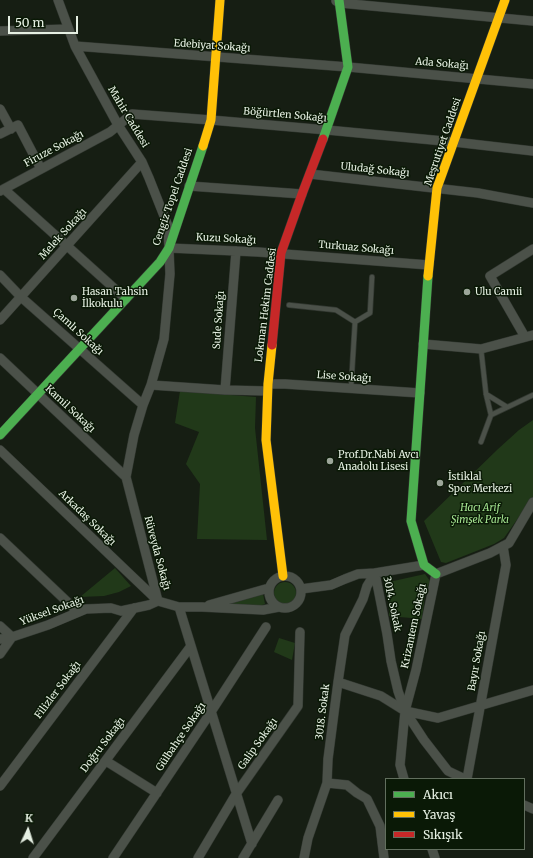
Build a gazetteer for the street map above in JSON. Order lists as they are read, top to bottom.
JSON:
{
  "streets": {
    "street": [
      "Edebiyat Sokağı",
      "Ada Sokağı",
      "Böğürtlen Sokağı",
      "Mahir Caddesi",
      "Meşrutiyet Caddesi",
      "Firuze Sokağı",
      "Uludağ Sokağı",
      "Cengiz Topel Caddesi",
      "Melek Sokağı",
      "Kuzu Sokağı",
      "Turkuaz Sokağı",
      "Lokman Hekim Caddesi",
      "Sude Sokağı",
      "Çamlı Sokağı",
      "Lise Sokağı",
      "Kamil Sokağı",
      "Arkadaş Sokağı",
      "Rüveyda Sokağı",
      "3014. Sokak",
      "Yüksel Sokağı",
      "Krizantem Sokağı",
      "Bayır Sokağı",
      "Filizler Sokağı",
      "3018. Sokak",
      "Gülbahçe Sokağı",
      "Galip Sokağı",
      "Doğru Sokağı"
    ]
  },
  "crossings": [
    ["Edebiyat Sokağı", "Ada Sokağı"],
    ["Edebiyat Sokağı", "Mahir Caddesi"],
    ["Edebiyat Sokağı", "Cengiz Topel Caddesi"],
    ["Edebiyat Sokağı", "Lokman Hekim Caddesi"],
    ["Ada Sokağı", "Meşrutiyet Caddesi"],
    ["Ada Sokağı", "Lokman Hekim Caddesi"],
    ["Böğürtlen Sokağı", "Mahir Caddesi"],
    ["Böğürtlen Sokağı", "Meşrutiyet Caddesi"],
    ["Böğürtlen Sokağı", "Firuze Sokağı"],
    ["Böğürtlen Sokağı", "Cengiz Topel Caddesi"],
    ["Böğürtlen Sokağı", "Lokman Hekim Caddesi"],
    ["Mahir Caddesi", "Firuze Sokağı"],
    ["Mahir Caddesi", "Cengiz Topel Caddesi"],
    ["Mahir Caddesi", "Melek Sokağı"],
    ["Mahir Caddesi", "Kuzu Sokağı"],
    ["Mahir Caddesi", "Rüveyda Sokağı"],
    ["Meşrutiyet Caddesi", "Uludağ Sokağı"],
    ["Meşrutiyet Caddesi", "Turkuaz Sokağı"],
    ["Meşrutiyet Caddesi", "Lise Sokağı"],
    ["Meşrutiyet Caddesi", "3014. Sokak"],
    ["Uludağ Sokağı", "Lokman Hekim Caddesi"],
    ["Cengiz Topel Caddesi", "Kuzu Sokağı"],
    ["Cengiz Topel Caddesi", "Çamlı Sokağı"],
    ["Cengiz Topel Caddesi", "Kamil Sokağı"],
    ["Cengiz Topel Caddesi", "Rüveyda Sokağı"],
    ["Melek Sokağı", "Çamlı Sokağı"],
    ["Kuzu Sokağı", "Turkuaz Sokağı"],
    ["Kuzu Sokağı", "Lokman Hekim Caddesi"],
    ["Kuzu Sokağı", "Sude Sokağı"],
    ["Kuzu Sokağı", "Rüveyda Sokağı"],
    ["Turkuaz Sokağı", "Lokman Hekim Caddesi"],
    ["Lokman Hekim Caddesi", "Lise Sokağı"],
    ["Lokman Hekim Caddesi", "3014. Sokak"],
    ["Çamlı Sokağı", "Rüveyda Sokağı"],
    ["Kamil Sokağı", "Rüveyda Sokağı"],
    ["Arkadaş Sokağı", "Rüveyda Sokağı"],
    ["Arkadaş Sokağı", "Yüksel Sokağı"],
    ["Rüveyda Sokağı", "Yüksel Sokağı"],
    ["3014. Sokak", "Krizantem Sokağı"],
    ["3014. Sokak", "3018. Sokak"],
    ["Yüksel Sokağı", "Filizler Sokağı"],
    ["Krizantem Sokağı", "Bayır Sokağı"]
  ],
  "parks": ["Hacı Arif Şimşek Parkı"],
  "places": [
    "Ulu Camii",
    "Hasan Tahsin İlkokulu",
    "Prof.Dr.Nabi Avcı Anadolu Lisesi",
    "İstiklal Spor Merkezi"
  ],
  "legend": ["Akıcı", "Yavaş", "Sıkışık"],
  "scale_bar": "50 m",
  "north": "top"
}
